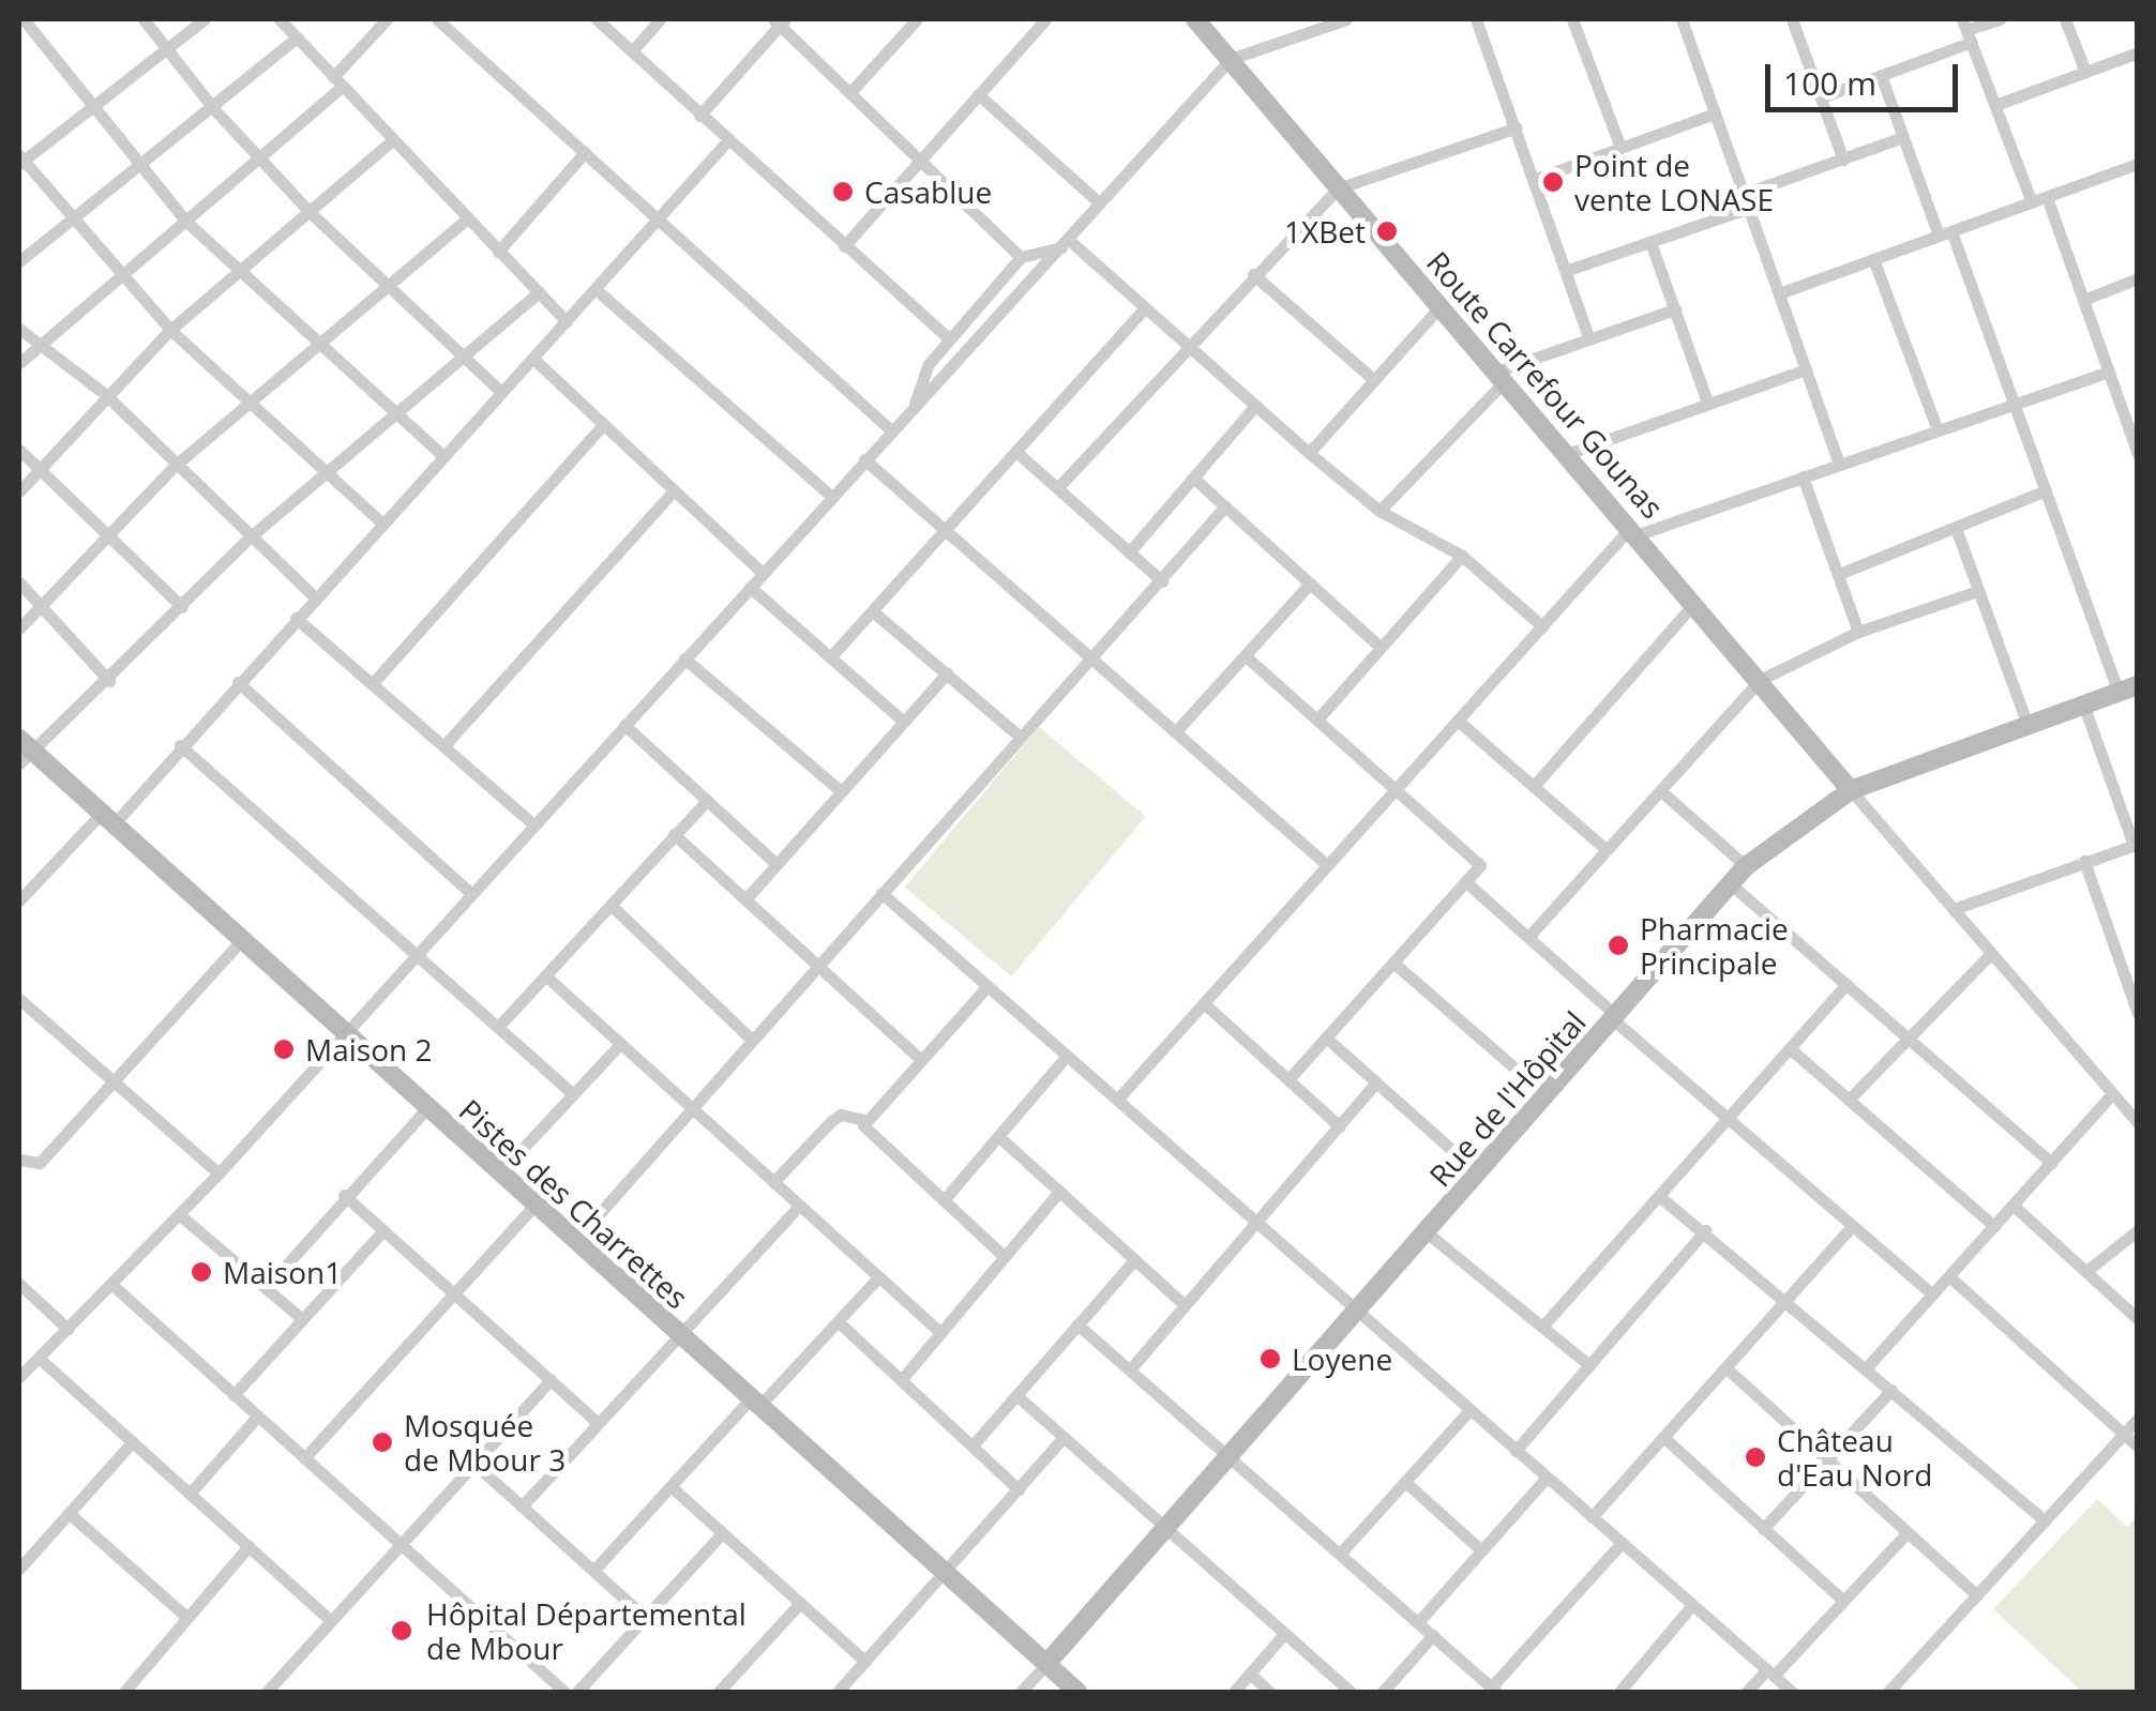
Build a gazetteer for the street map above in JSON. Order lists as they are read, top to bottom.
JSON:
{
  "streets": {
    "main road": ["Route Carrefour Gounas", "Rue de l'Hôpital", "Pistes des Charrettes"]
  },
  "crossings": [
    ["Route Carrefour Gounas", "Rue de l'Hôpital"],
    ["Rue de l'Hôpital", "Pistes des Charrettes"]
  ],
  "places": [
    "Point de vente LONASE",
    "Casablue",
    "1XBet",
    "Pharmacie Principale",
    "Maison 2",
    "Maison1",
    "Loyene",
    "Mosquée de Mbour 3",
    "Château d'Eau Nord",
    "Hôpital Départemental de Mbour"
  ],
  "scale_bar": "100 m"
}
